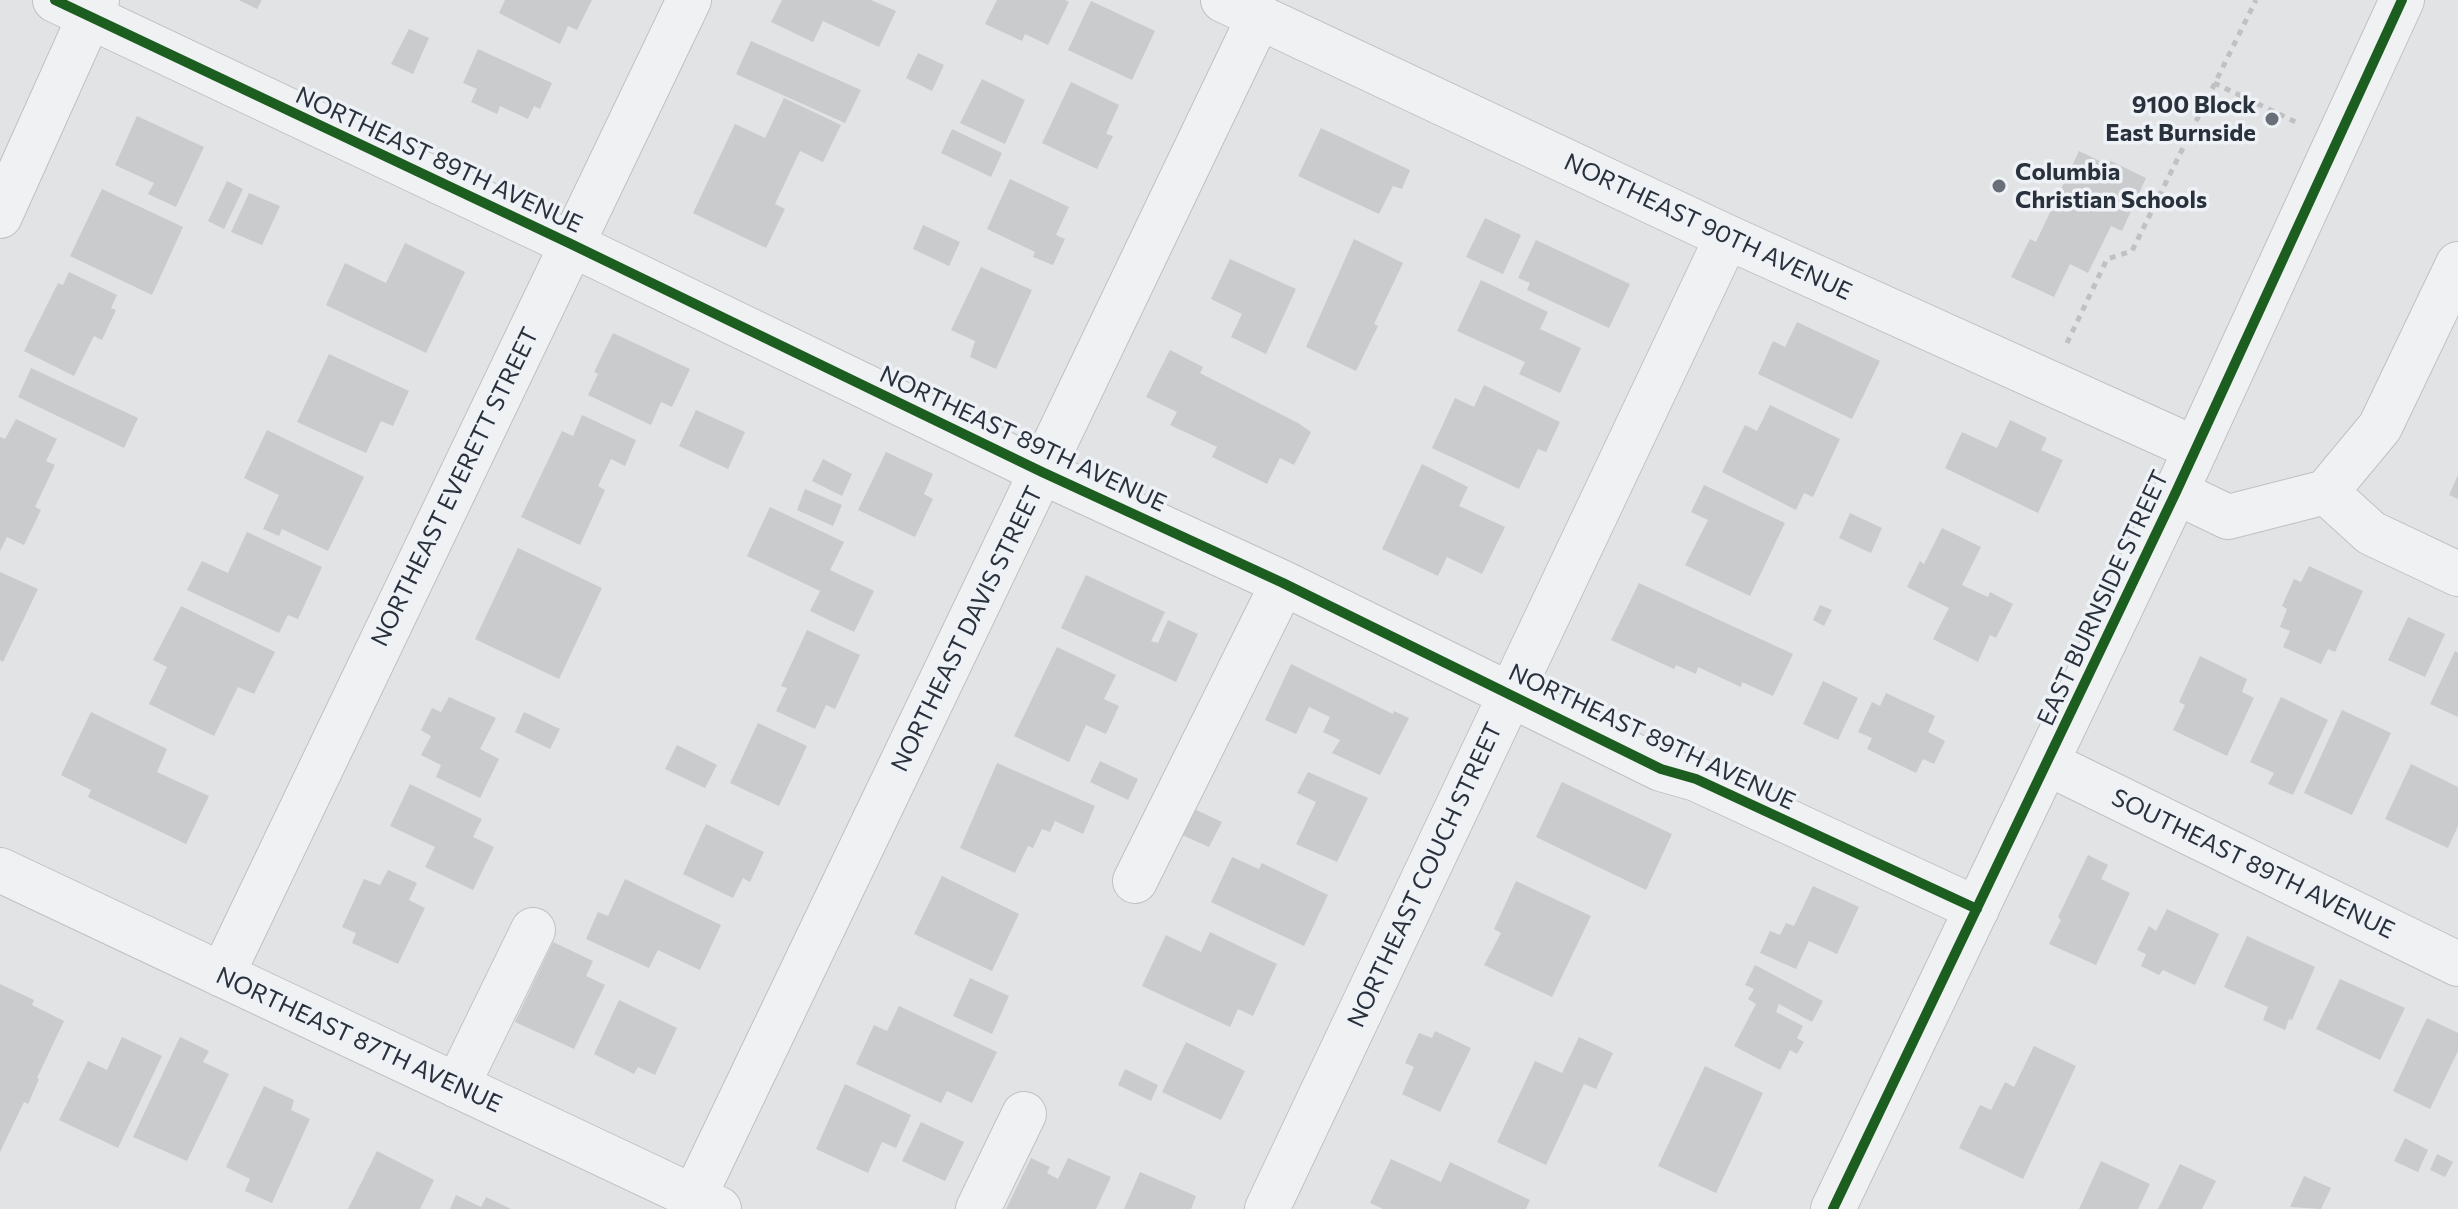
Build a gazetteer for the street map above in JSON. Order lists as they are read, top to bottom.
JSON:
{
  "streets": {
    "street": [
      "NORTHEAST 89TH AVENUE",
      "NORTHEAST 90TH AVENUE",
      "NORTHEAST EVERETT STREET",
      "EAST BURNSIDE STREET",
      "NORTHEAST DAVIS STREET",
      "SOUTHEAST 89TH AVENUE",
      "NORTHEAST COUCH STREET",
      "NORTHEAST 87TH AVENUE"
    ]
  },
  "crossings": [
    ["NORTHEAST 89TH AVENUE", "NORTHEAST EVERETT STREET"],
    ["NORTHEAST 89TH AVENUE", "EAST BURNSIDE STREET"],
    ["NORTHEAST 89TH AVENUE", "NORTHEAST DAVIS STREET"],
    ["NORTHEAST 89TH AVENUE", "NORTHEAST COUCH STREET"],
    ["NORTHEAST 90TH AVENUE", "EAST BURNSIDE STREET"],
    ["NORTHEAST 90TH AVENUE", "NORTHEAST DAVIS STREET"],
    ["NORTHEAST 90TH AVENUE", "NORTHEAST COUCH STREET"],
    ["NORTHEAST EVERETT STREET", "NORTHEAST 87TH AVENUE"],
    ["EAST BURNSIDE STREET", "SOUTHEAST 89TH AVENUE"],
    ["NORTHEAST DAVIS STREET", "NORTHEAST 87TH AVENUE"]
  ],
  "places": ["9100 Block East Burnside", "Columbia Christian Schools"]
}
